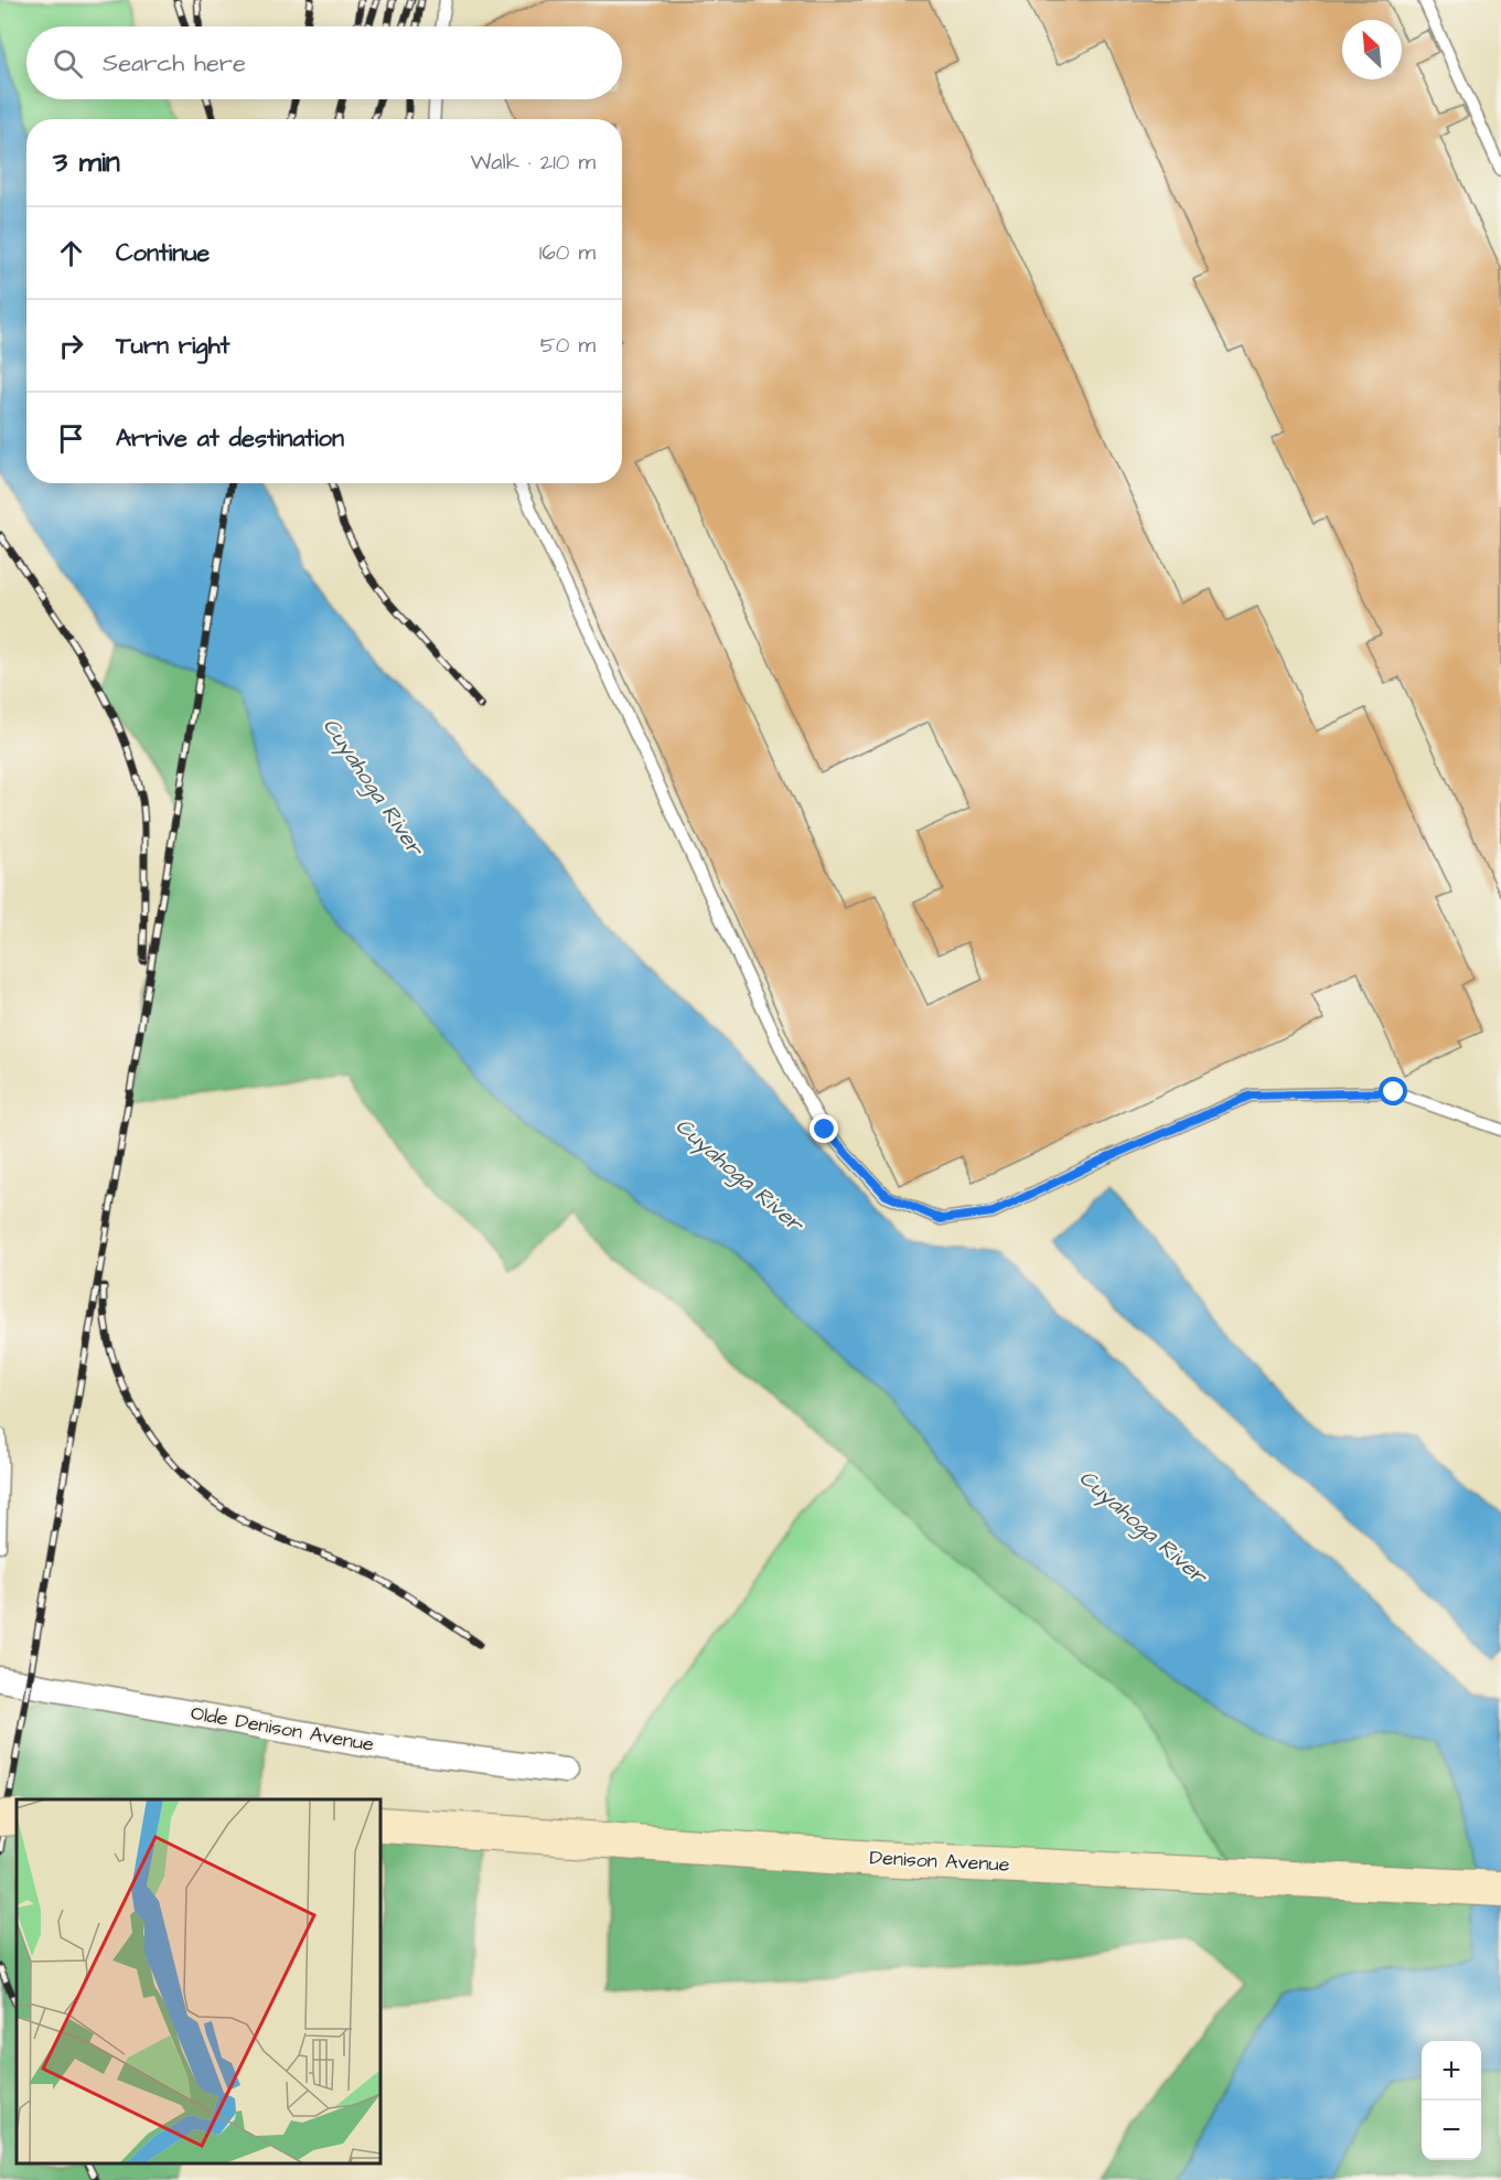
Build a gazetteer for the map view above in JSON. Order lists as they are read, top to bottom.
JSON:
{
  "streets": {
    "main road": ["Denison Avenue"],
    "street": ["Olde Denison Avenue"]
  },
  "water": ["Cuyahoga River"],
  "north": "top left",
  "page": {
    "search": "Search here",
    "heading": ["3 min", "Walk · 210 m"],
    "list": [
      ["Continue", "160 m"],
      ["Turn right", "50 m"],
      "Arrive at destination"
    ],
    "map_buttons": ["+", "−"]
  }
}
